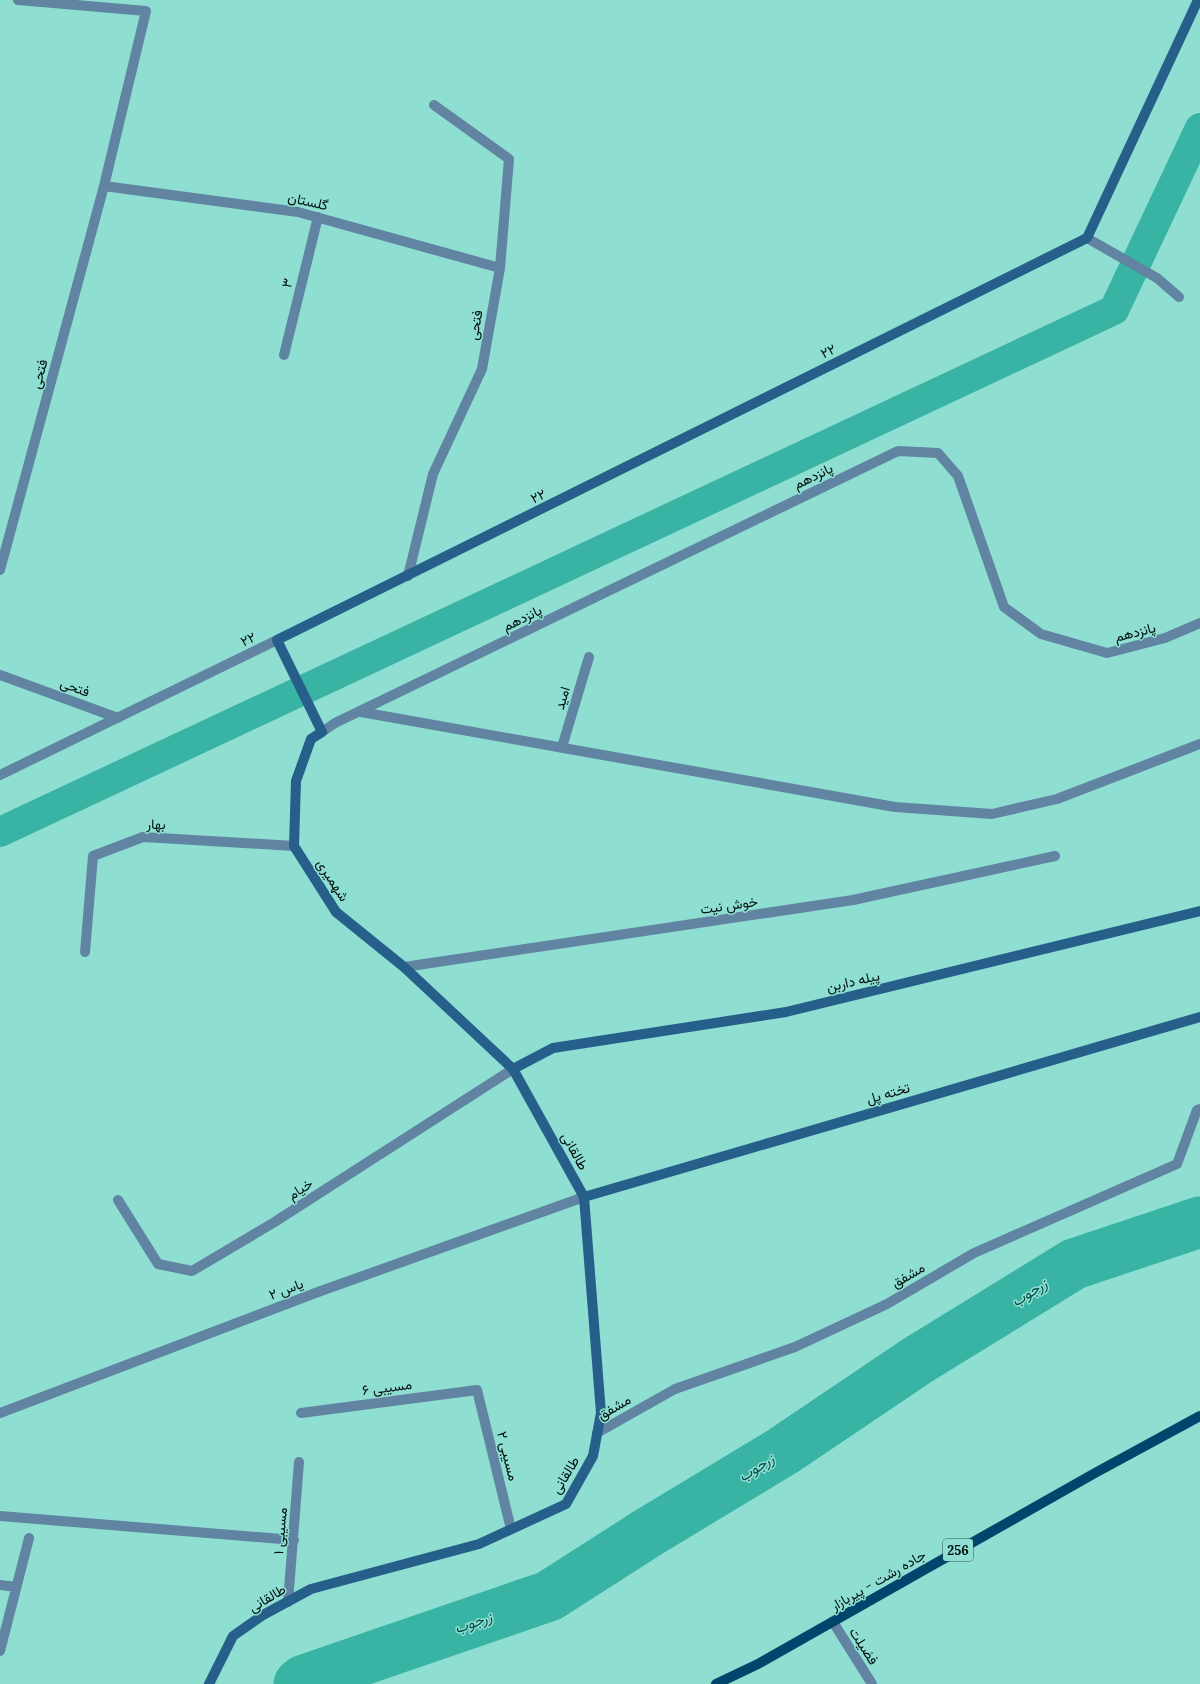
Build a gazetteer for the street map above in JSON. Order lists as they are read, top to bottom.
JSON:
{
  "streets": {
    "main road": [
      "۲۲",
      "شهمیری",
      "پیله داربن",
      "تخته پل",
      "طالقانی",
      "256",
      "جاده رشت - پیربازار"
    ],
    "street": [
      "گلستان",
      "۳",
      "فتحی",
      "پانزدهم",
      "امید",
      "بهار",
      "خوش نیت",
      "خیام",
      "مشفق",
      "یاس ۲",
      "مسیبی ۶",
      "مسیبی ۲",
      "مسیبی ۱",
      "فضیلت"
    ]
  },
  "crossings": [
    ["گلستان", "۳"],
    ["گلستان", "فتحی"],
    ["فتحی", "۲۲"],
    ["بهار", "شهمیری"],
    ["شهمیری", "خوش نیت"],
    ["شهمیری", "پیله داربن"],
    ["شهمیری", "طالقانی"],
    ["شهمیری", "خیام"],
    ["پیله داربن", "طالقانی"],
    ["پیله داربن", "خیام"],
    ["تخته پل", "طالقانی"],
    ["تخته پل", "یاس ۲"],
    ["طالقانی", "خیام"],
    ["طالقانی", "مشفق"],
    ["طالقانی", "یاس ۲"],
    ["طالقانی", "مسیبی ۲"],
    ["طالقانی", "مسیبی ۱"],
    ["مسیبی ۶", "مسیبی ۲"],
    ["جاده رشت - پیربازار", "فضیلت"]
  ],
  "water": ["زرجوب"]
}
